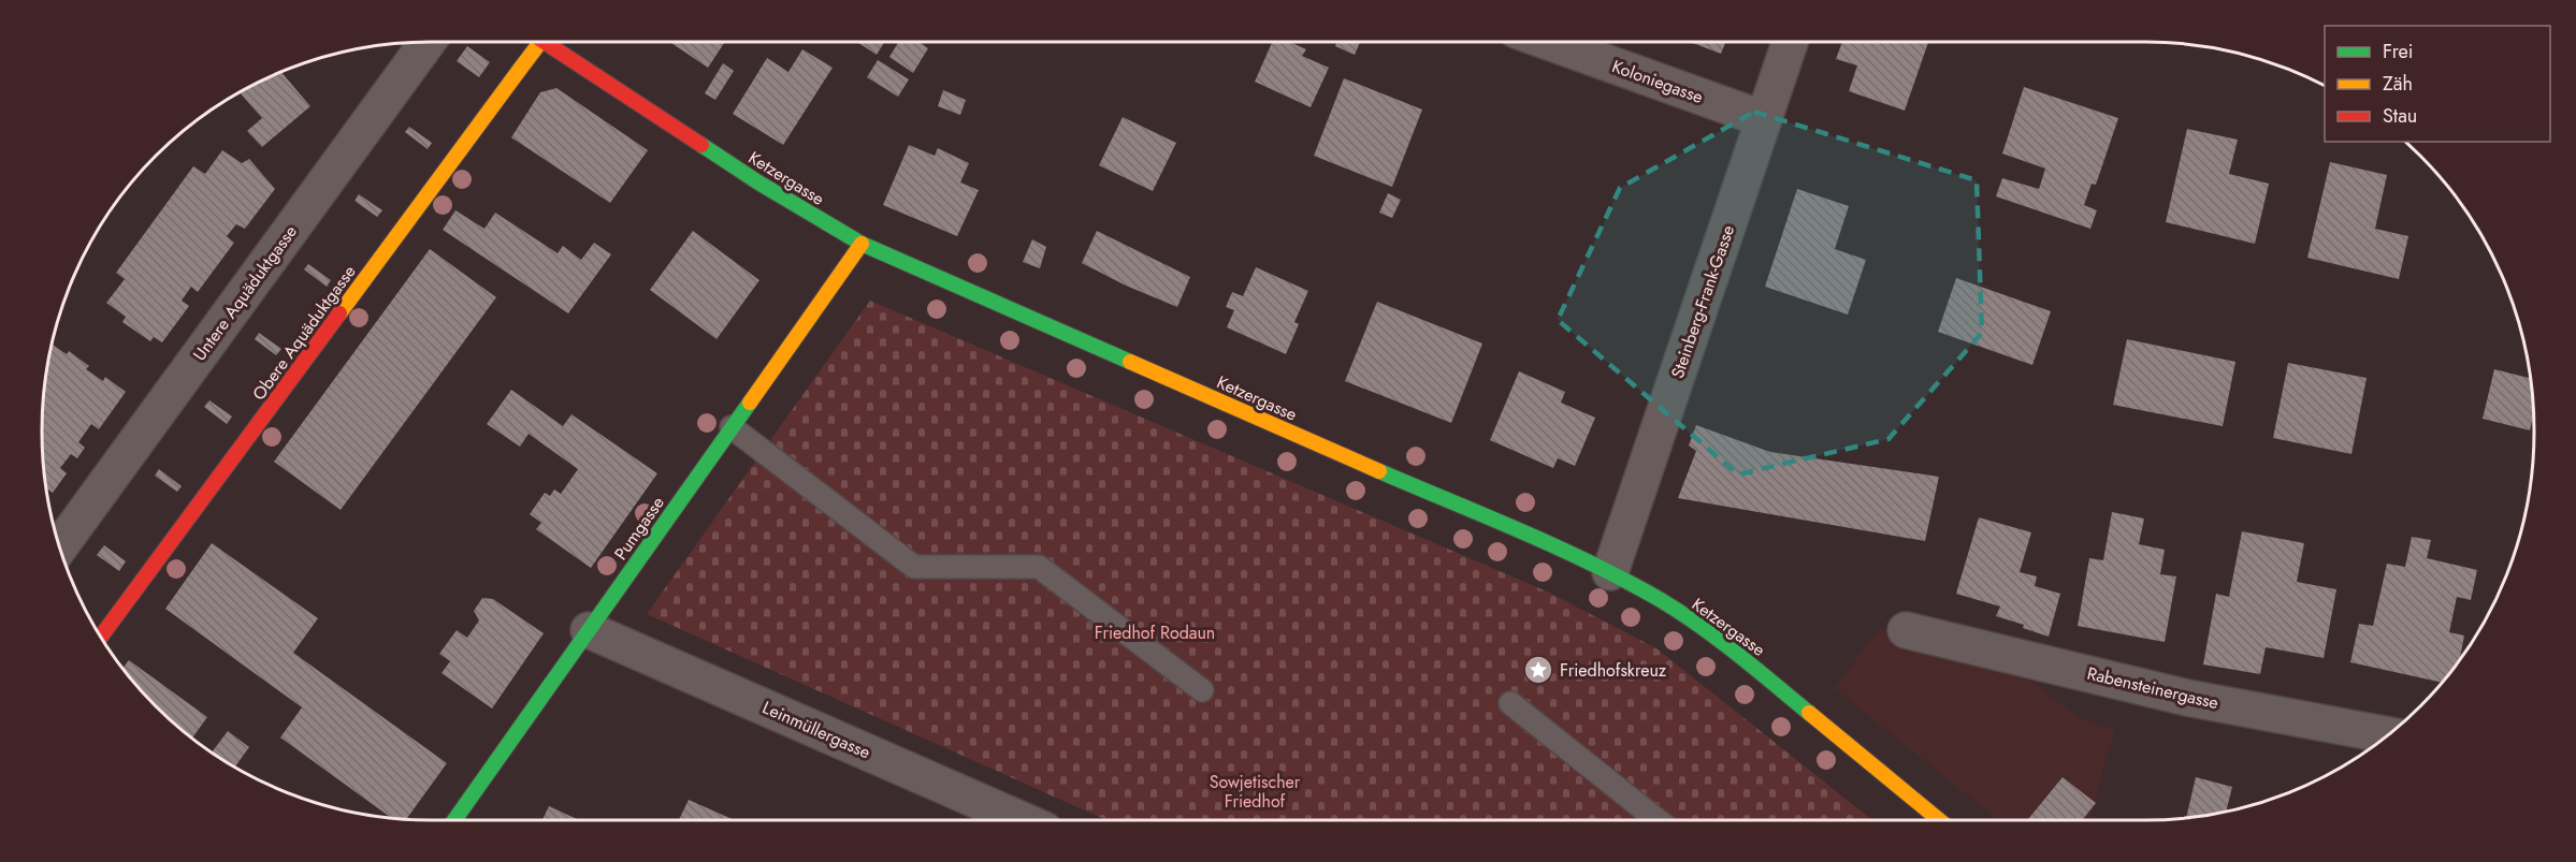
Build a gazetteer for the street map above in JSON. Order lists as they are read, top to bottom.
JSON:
{
  "streets": {
    "main road": ["Ketzergasse", "Obere Aquäduktgasse", "Pumgasse"],
    "street": [
      "Koloniegasse",
      "Untere Aquäduktgasse",
      "Steinberg-Frank-Gasse",
      "Rabensteinergasse",
      "Leinmüllergasse"
    ]
  },
  "crossings": [
    ["Koloniegasse", "Steinberg-Frank-Gasse"],
    ["Ketzergasse", "Steinberg-Frank-Gasse"],
    ["Ketzergasse", "Pumgasse"],
    ["Pumgasse", "Leinmüllergasse"]
  ],
  "parks": ["Friedhof Rodaun", "Sowjetischer Friedhof"],
  "places": {
    "place": ["Friedhofskreuz"]
  },
  "legend": ["Frei", "Zäh", "Stau"]
}
